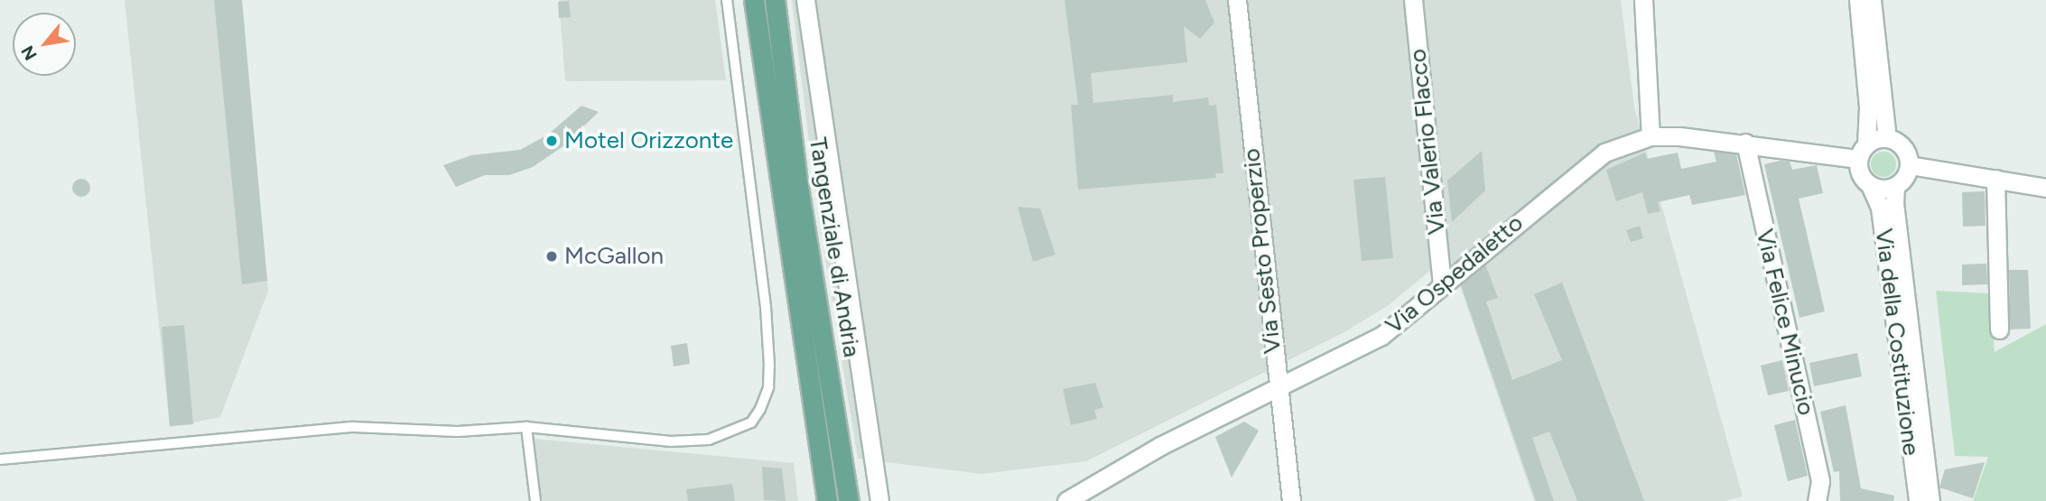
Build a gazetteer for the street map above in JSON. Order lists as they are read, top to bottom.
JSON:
{
  "streets": {
    "main road": ["Tangenziale di Andria"],
    "street": [
      "Via Valerio Flacco",
      "Via Sesto Properzio",
      "Via Ospedaletto",
      "Via Felice Minucio",
      "Via della Costituzione"
    ]
  },
  "crossings": [
    ["Via Valerio Flacco", "Via Ospedaletto"],
    ["Via Sesto Properzio", "Via Ospedaletto"],
    ["Via Ospedaletto", "Via Felice Minucio"],
    ["Via Ospedaletto", "Via della Costituzione"]
  ],
  "places": ["Motel Orizzonte", "McGallon"],
  "north": "bottom left"
}
